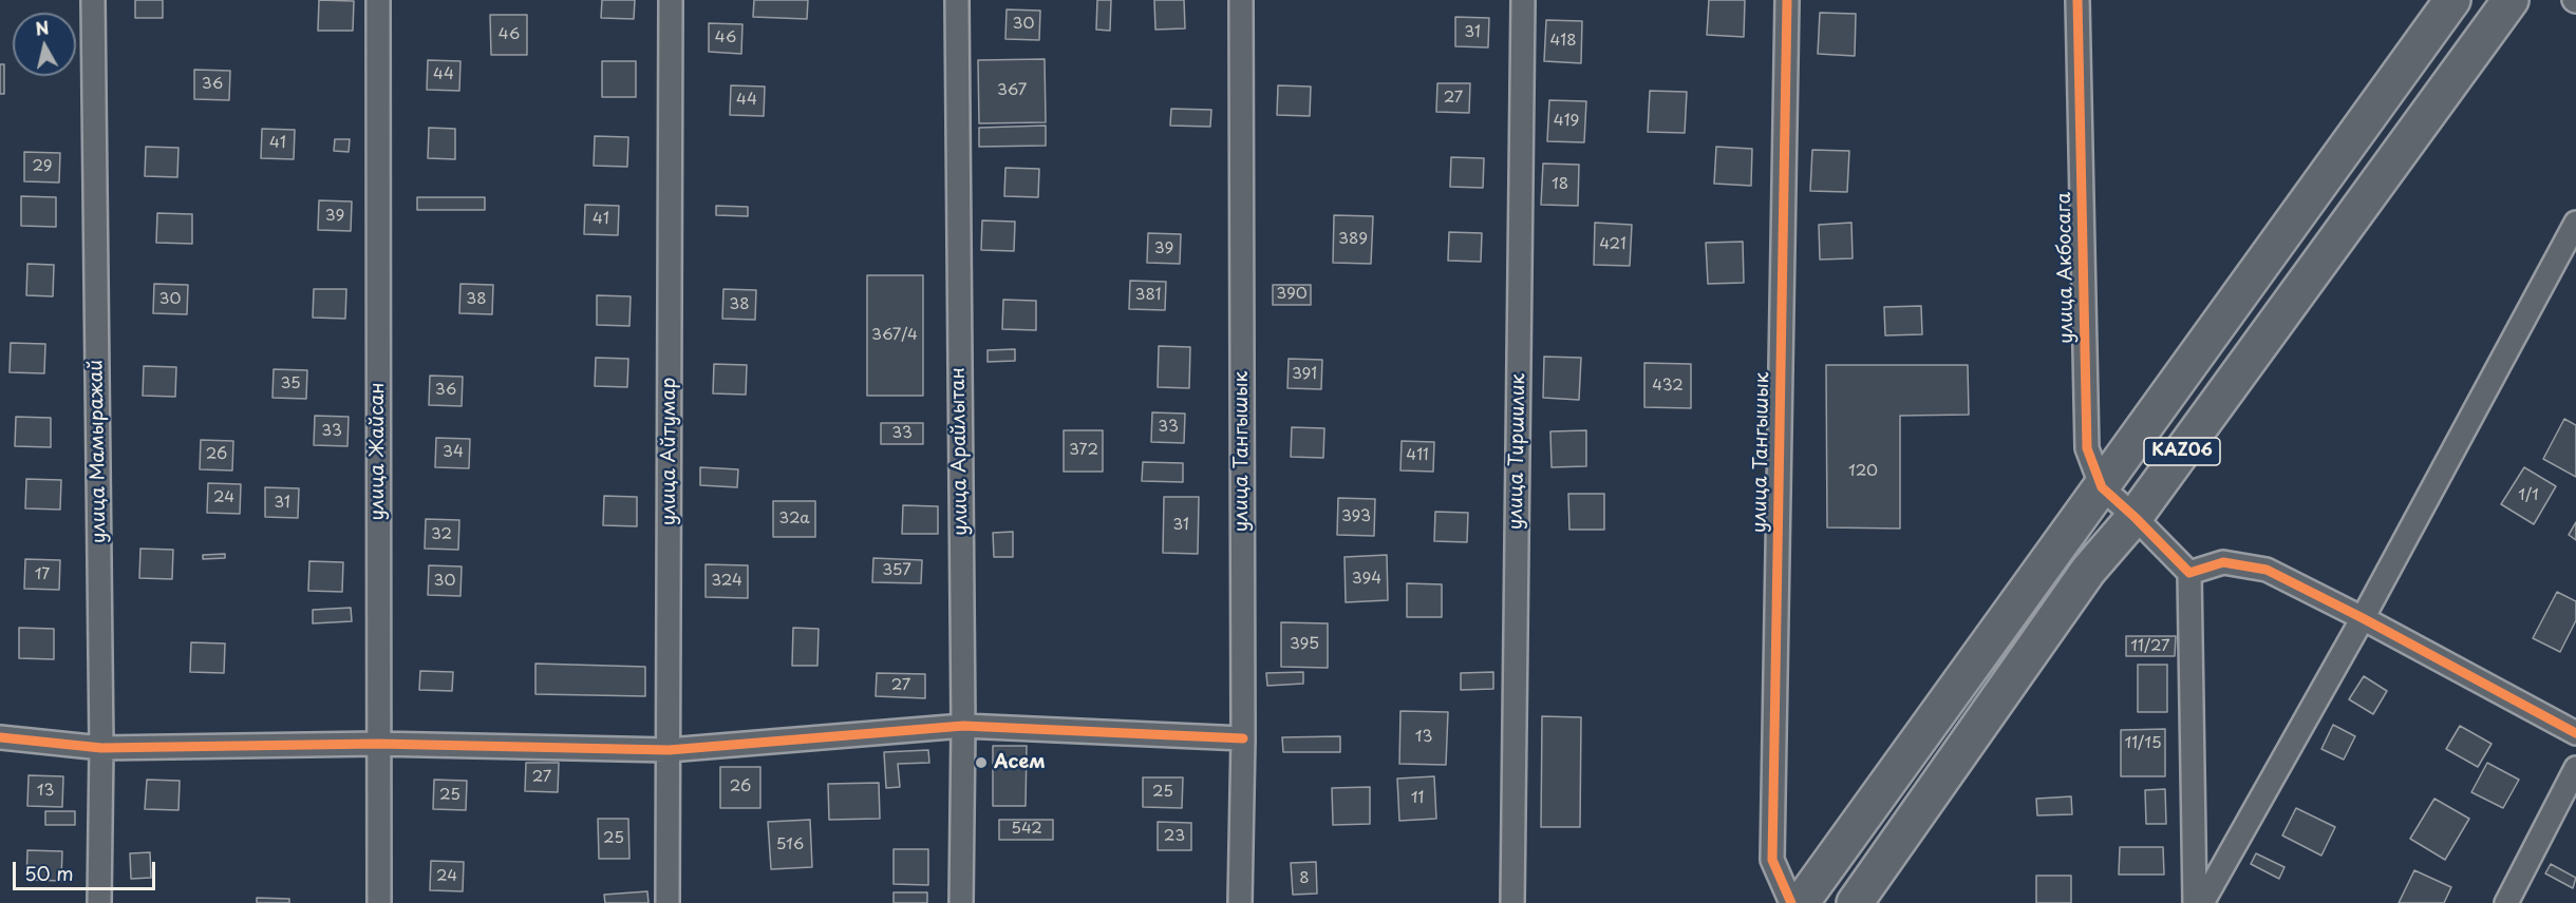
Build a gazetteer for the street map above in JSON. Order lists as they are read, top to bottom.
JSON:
{
  "streets": {
    "highway": ["KАZ06"],
    "street": [
      "улица Акбосага",
      "улица Мамыражай",
      "улица Жайсан",
      "улица Айтумар",
      "улица Арайлытан",
      "улица Тангышык",
      "улица Тиршилик"
    ]
  },
  "crossings": [
    ["улица Акбосага", "KАZ06"]
  ],
  "places": ["Асем"],
  "house_numbers": [
    "30",
    "31",
    "46",
    "46",
    "418",
    "44",
    "36",
    "367",
    "27",
    "44",
    "419",
    "41",
    "29",
    "18",
    "39",
    "41",
    "389",
    "421",
    "39",
    "390",
    "381",
    "30",
    "38",
    "38",
    "367/4",
    "391",
    "35",
    "432",
    "36",
    "33",
    "33",
    "33",
    "372",
    "34",
    "26",
    "411",
    "120",
    "1/1",
    "24",
    "31",
    "393",
    "32а",
    "31",
    "32",
    "357",
    "17",
    "394",
    "30",
    "324",
    "395",
    "11/27",
    "27",
    "13",
    "11/15",
    "27",
    "26",
    "13",
    "25",
    "25",
    "11",
    "542",
    "23",
    "25",
    "516",
    "24",
    "8"
  ],
  "scale_bar": "50 m",
  "north": "top"
}
